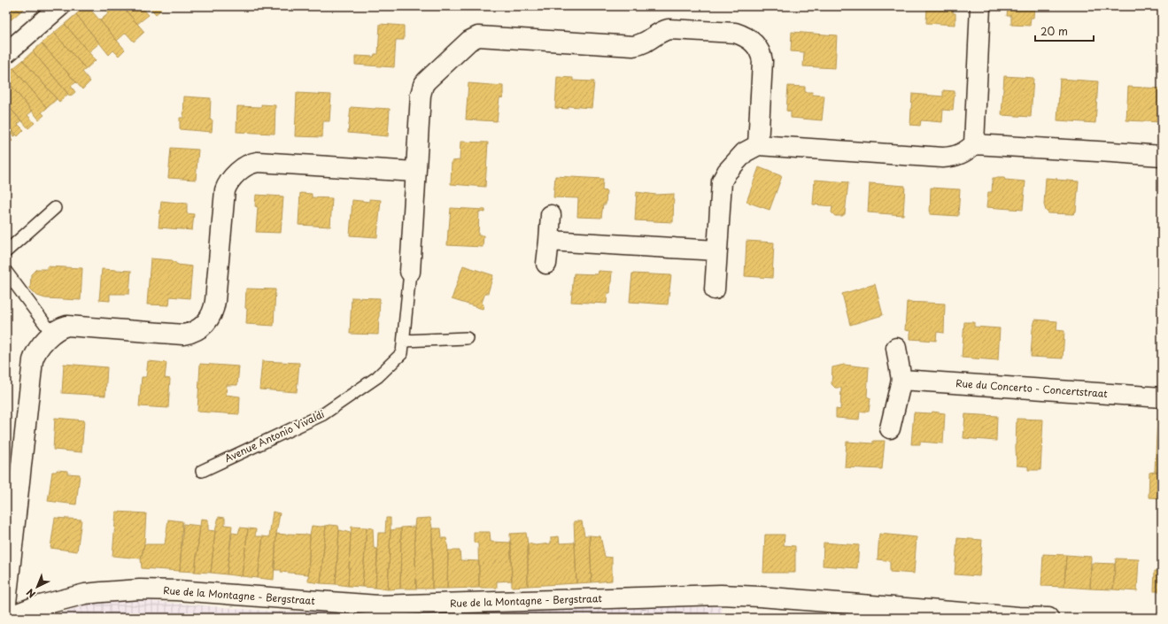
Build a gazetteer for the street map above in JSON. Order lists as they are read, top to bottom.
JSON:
{
  "streets": {
    "street": ["Rue du Concerto - Concertstraat", "Rue de la Montagne - Bergstraat"],
    "lane": ["Avenue Antonio Vivaldi"]
  },
  "scale_bar": "20 m",
  "north": "bottom left"
}
